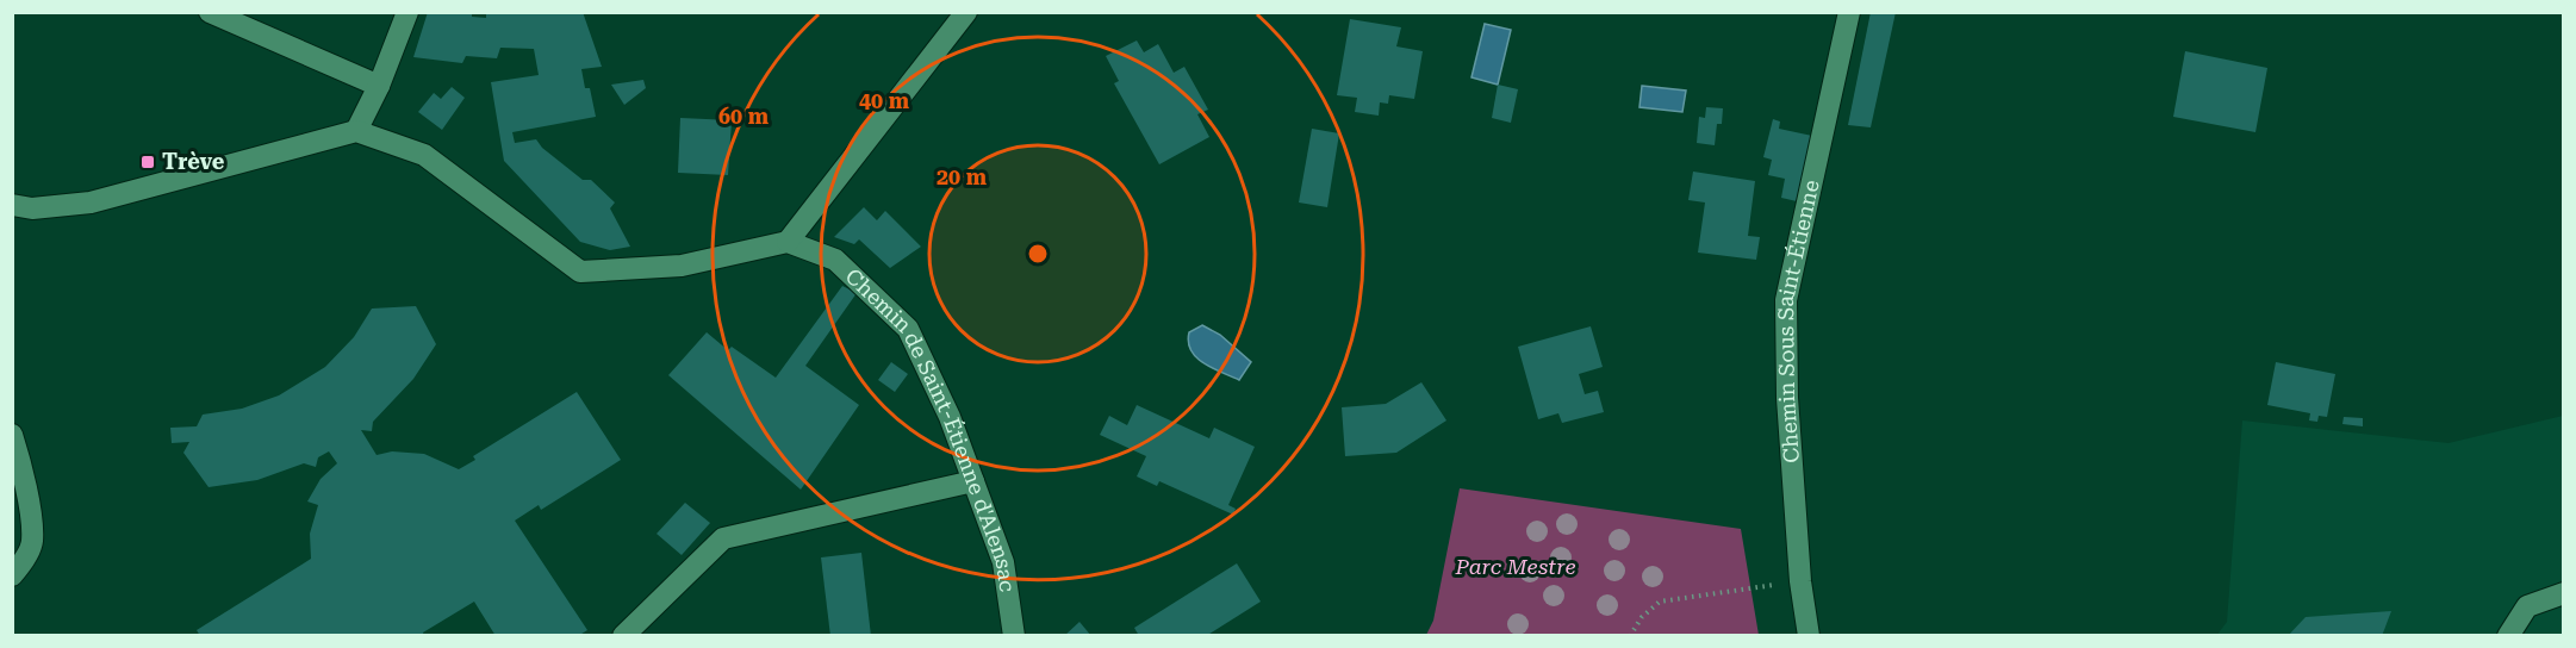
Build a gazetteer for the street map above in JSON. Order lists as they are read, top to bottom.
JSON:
{
  "streets": {
    "street": ["Chemin Sous Saint-Étienne", "Chemin de Saint-Étienne d'Alensac"]
  },
  "parks": ["Parc Mestre"],
  "places": {
    "transit": ["Trève"]
  },
  "rings": ["40 m", "60 m", "20 m"]
}
